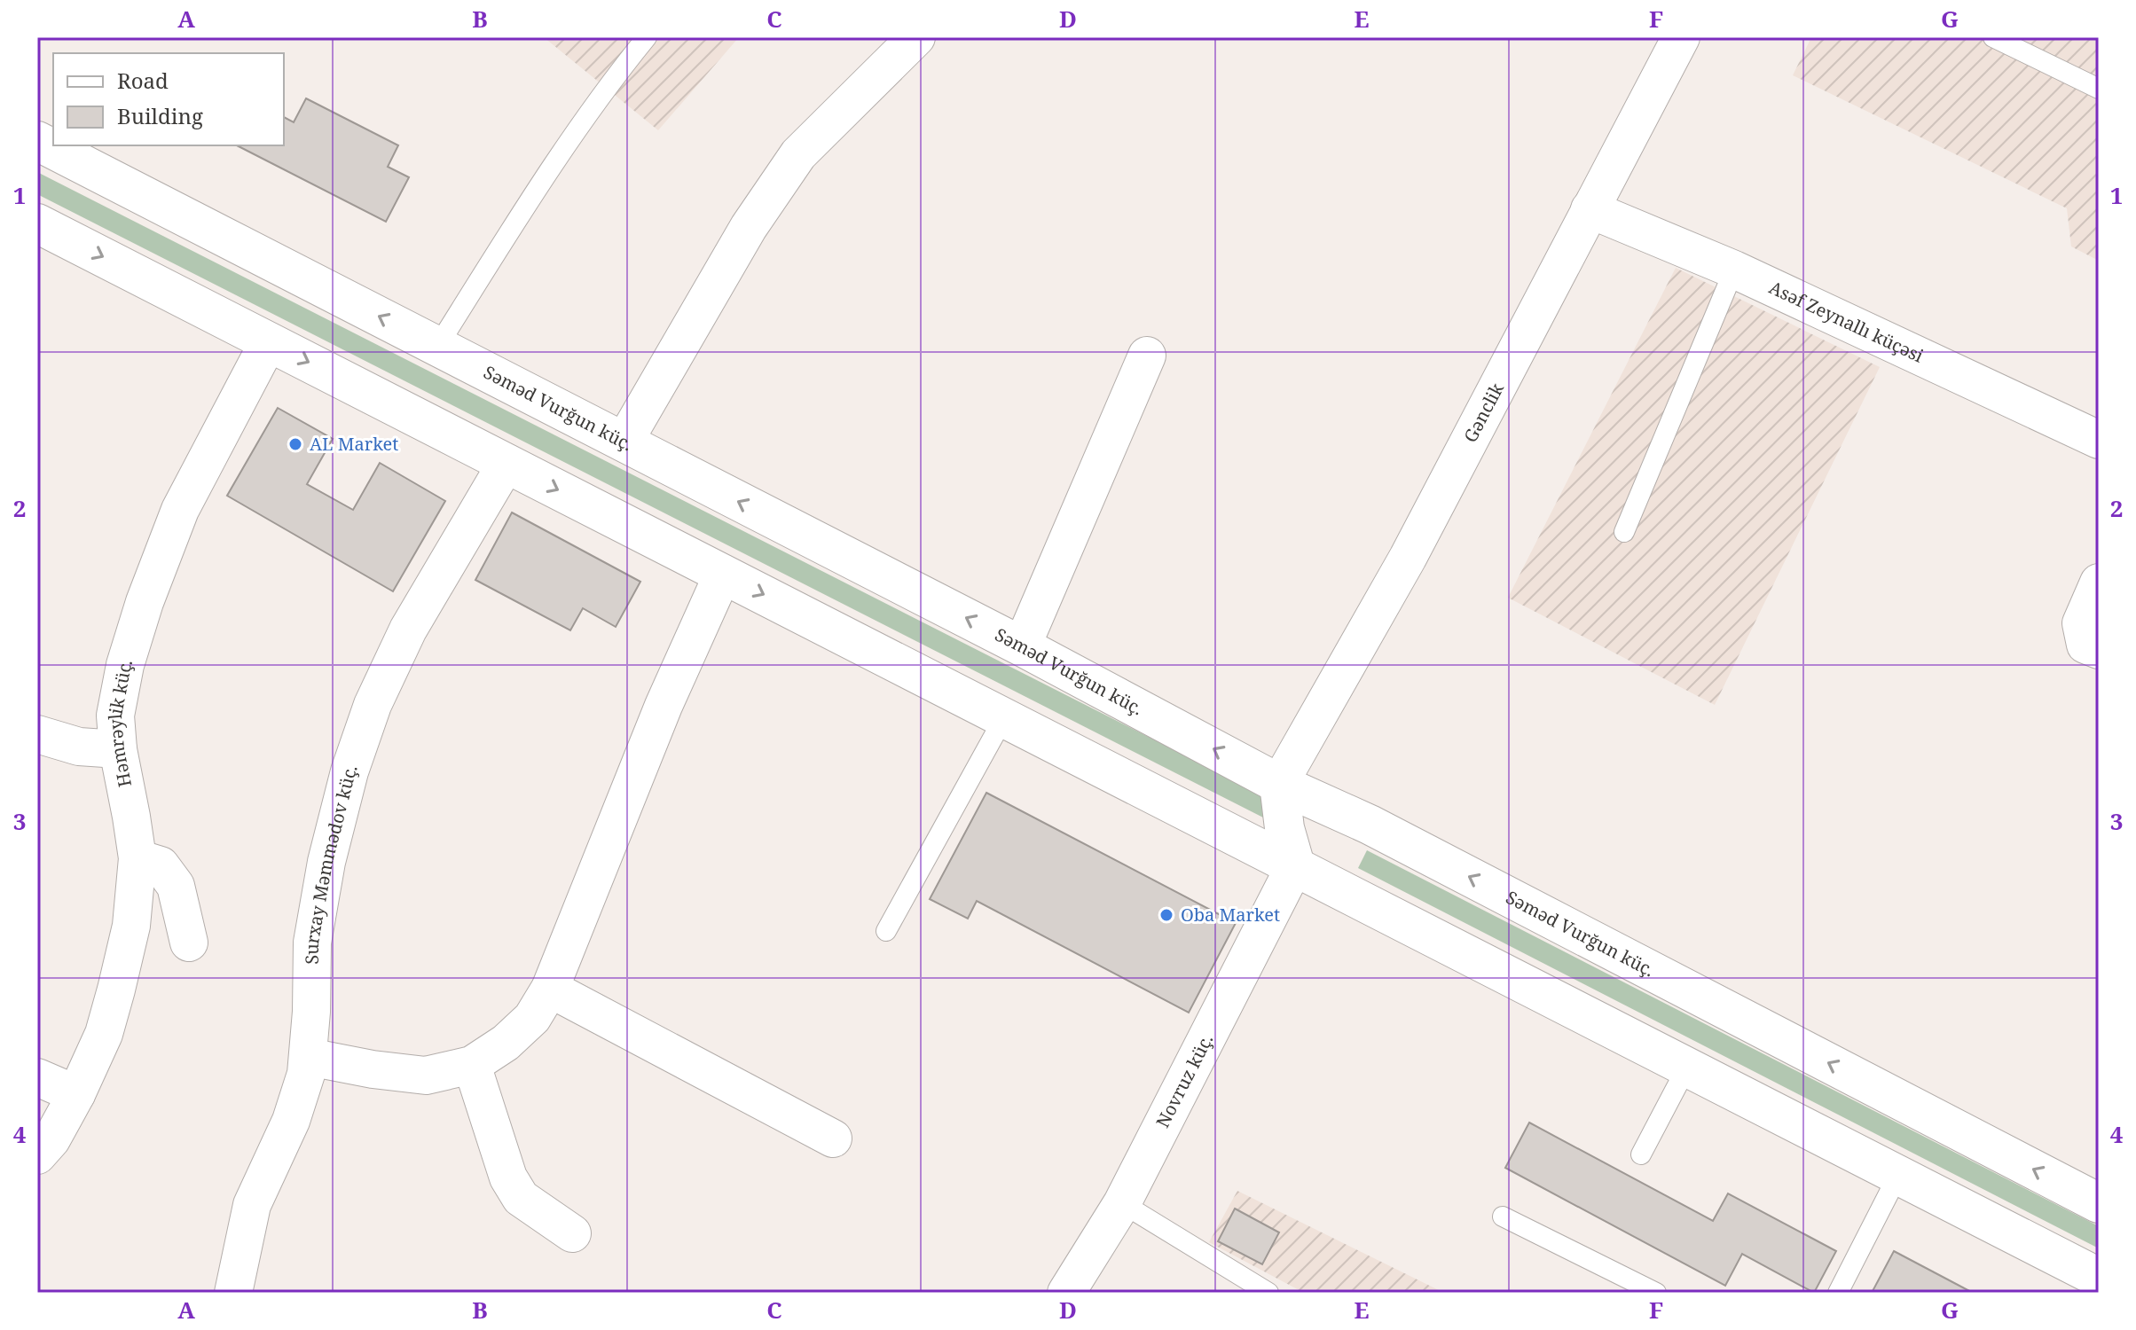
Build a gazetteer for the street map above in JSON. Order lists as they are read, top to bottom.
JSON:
{
  "streets": {
    "main road": ["Səməd Vurğun küç."],
    "street": [
      "Asəf Zeynallı küçəsi",
      "Gənclik",
      "Həmrəylik küç.",
      "Surxay Məmmədov küç.",
      "Novruz küç."
    ]
  },
  "crossings": [
    ["Asəf Zeynallı küçəsi", "Gənclik"],
    ["Səməd Vurğun küç.", "Gənclik"]
  ],
  "places": ["AL Market", "Oba Market"],
  "legend": ["Road", "Building"],
  "grid": {
    "columns": [
      "A",
      "B",
      "C",
      "D",
      "E",
      "F",
      "G"
    ],
    "rows": [
      "1",
      "2",
      "3",
      "4"
    ]
  }
}
